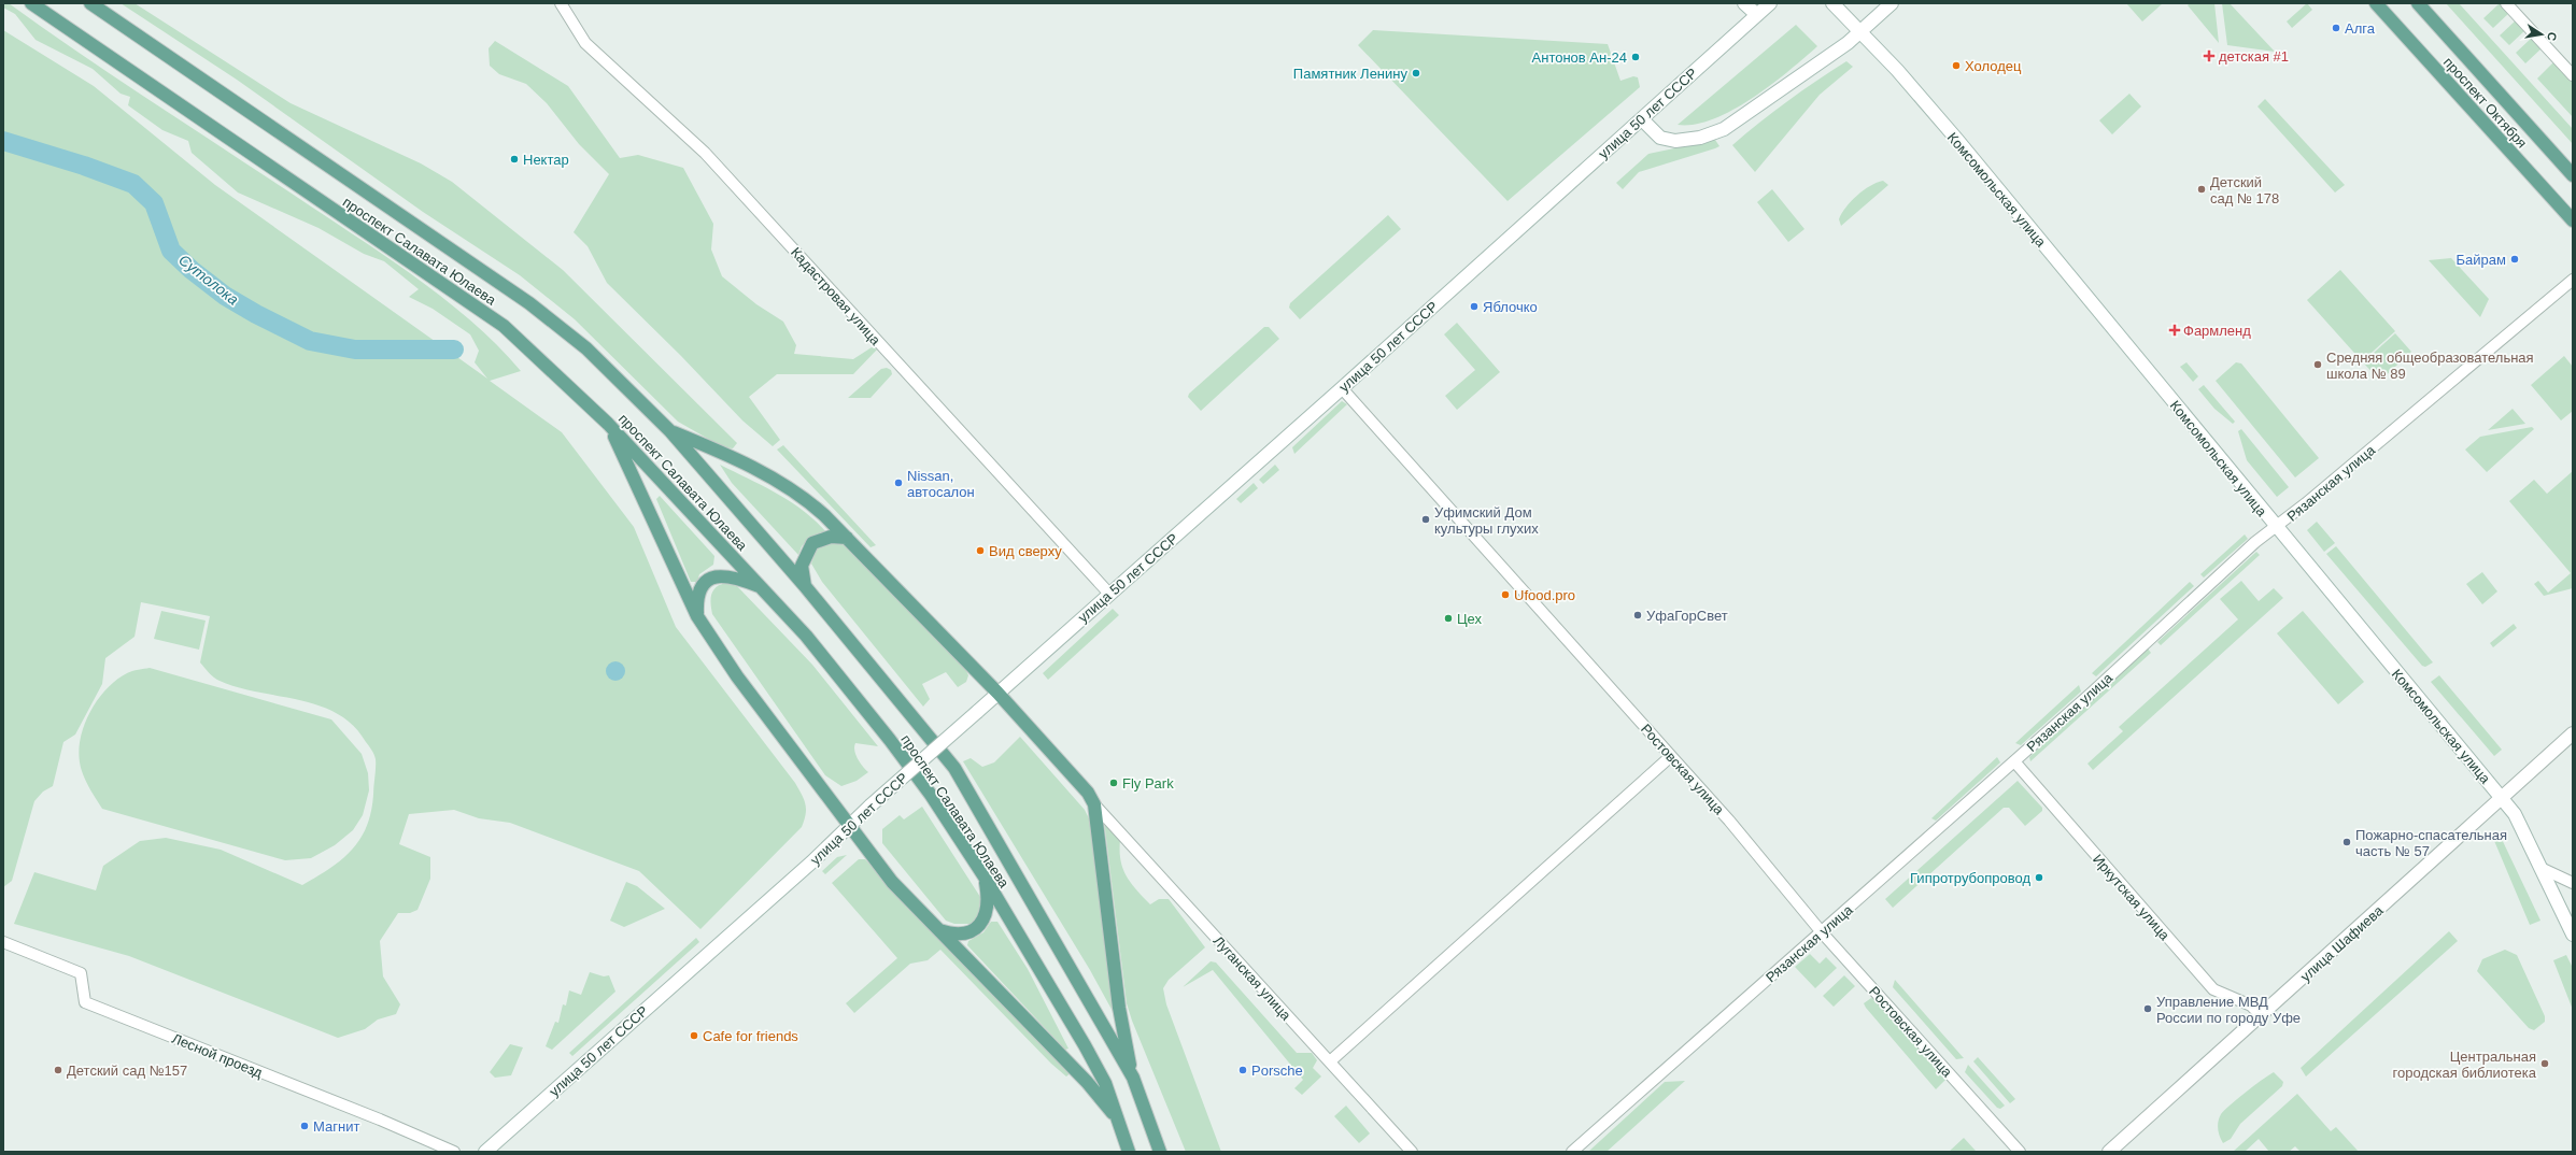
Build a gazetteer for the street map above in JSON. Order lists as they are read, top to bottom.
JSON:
{
  "streets": {
    "main road": [
      "проспект Октября",
      "улица 50 лет СССР",
      "Комсомольская улица",
      "проспект Салавата Юлаева",
      "улица Шафиева"
    ],
    "street": [
      "Кадастровая улица",
      "Рязанская улица",
      "Ростовская улица",
      "Иркутская улица",
      "Луганская улица",
      "Лесной проезд"
    ]
  },
  "crossings": [
    ["улица 50 лет СССР", "Кадастровая улица"],
    ["улица 50 лет СССР", "Ростовская улица"],
    ["Комсомольская улица", "Рязанская улица"],
    ["Комсомольская улица", "улица Шафиева"],
    ["Рязанская улица", "Ростовская улица"],
    ["Рязанская улица", "Иркутская улица"],
    ["Иркутская улица", "улица Шафиева"]
  ],
  "water": ["Сутолока"],
  "places": {
    "other": [
      "Алга",
      "Антонов Ан-24",
      "Холодец",
      "Памятник Ленину",
      "Нектар",
      "Детский сад № 178",
      "Байрам",
      "Яблочко",
      "Средняя общеобразовательная школа № 89",
      "Nissan, автосалон",
      "Уфимский Дом культуры глухих",
      "Вид сверху",
      "Ufood.pro",
      "УфаГорСвет",
      "Цех",
      "Fly Park",
      "Пожарно-спасательная часть № 57",
      "Гипротрубопровод",
      "Управление МВД России по городу Уфе",
      "Cafe for friends",
      "Центральная городская библиотека",
      "Детский сад №157",
      "Porsche",
      "Магнит"
    ],
    "health": ["детская #1", "Фармленд"]
  },
  "north": "right"
}
